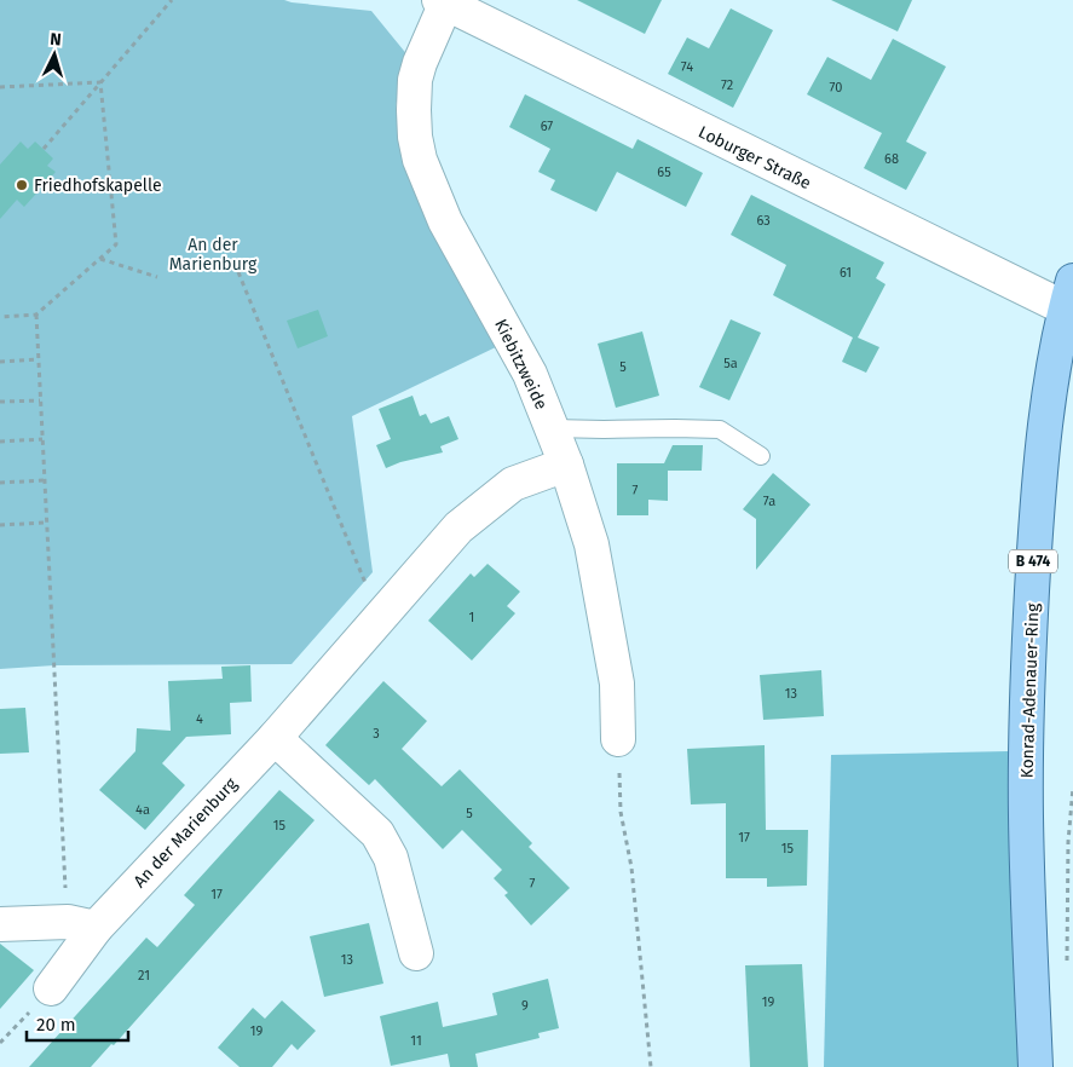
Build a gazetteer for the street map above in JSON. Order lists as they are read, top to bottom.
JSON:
{
  "streets": {
    "main road": ["B 474", "Konrad-Adenauer-Ring"],
    "street": ["Loburger Straße", "Kiebitzweide", "An der Marienburg"]
  },
  "crossings": [
    ["Loburger Straße", "Kiebitzweide"],
    ["Loburger Straße", "Konrad-Adenauer-Ring"],
    ["Kiebitzweide", "An der Marienburg"]
  ],
  "parks": ["An der Marienburg"],
  "places": ["Friedhofskapelle"],
  "house_numbers": [
    "74",
    "72",
    "70",
    "67",
    "68",
    "65",
    "63",
    "61",
    "5a",
    "5",
    "7",
    "7a",
    "1",
    "13",
    "4",
    "3",
    "4a",
    "5",
    "15",
    "17",
    "15",
    "7",
    "17",
    "13",
    "21",
    "19",
    "9",
    "19",
    "11"
  ],
  "scale_bar": "20 m",
  "north": "top"
}
